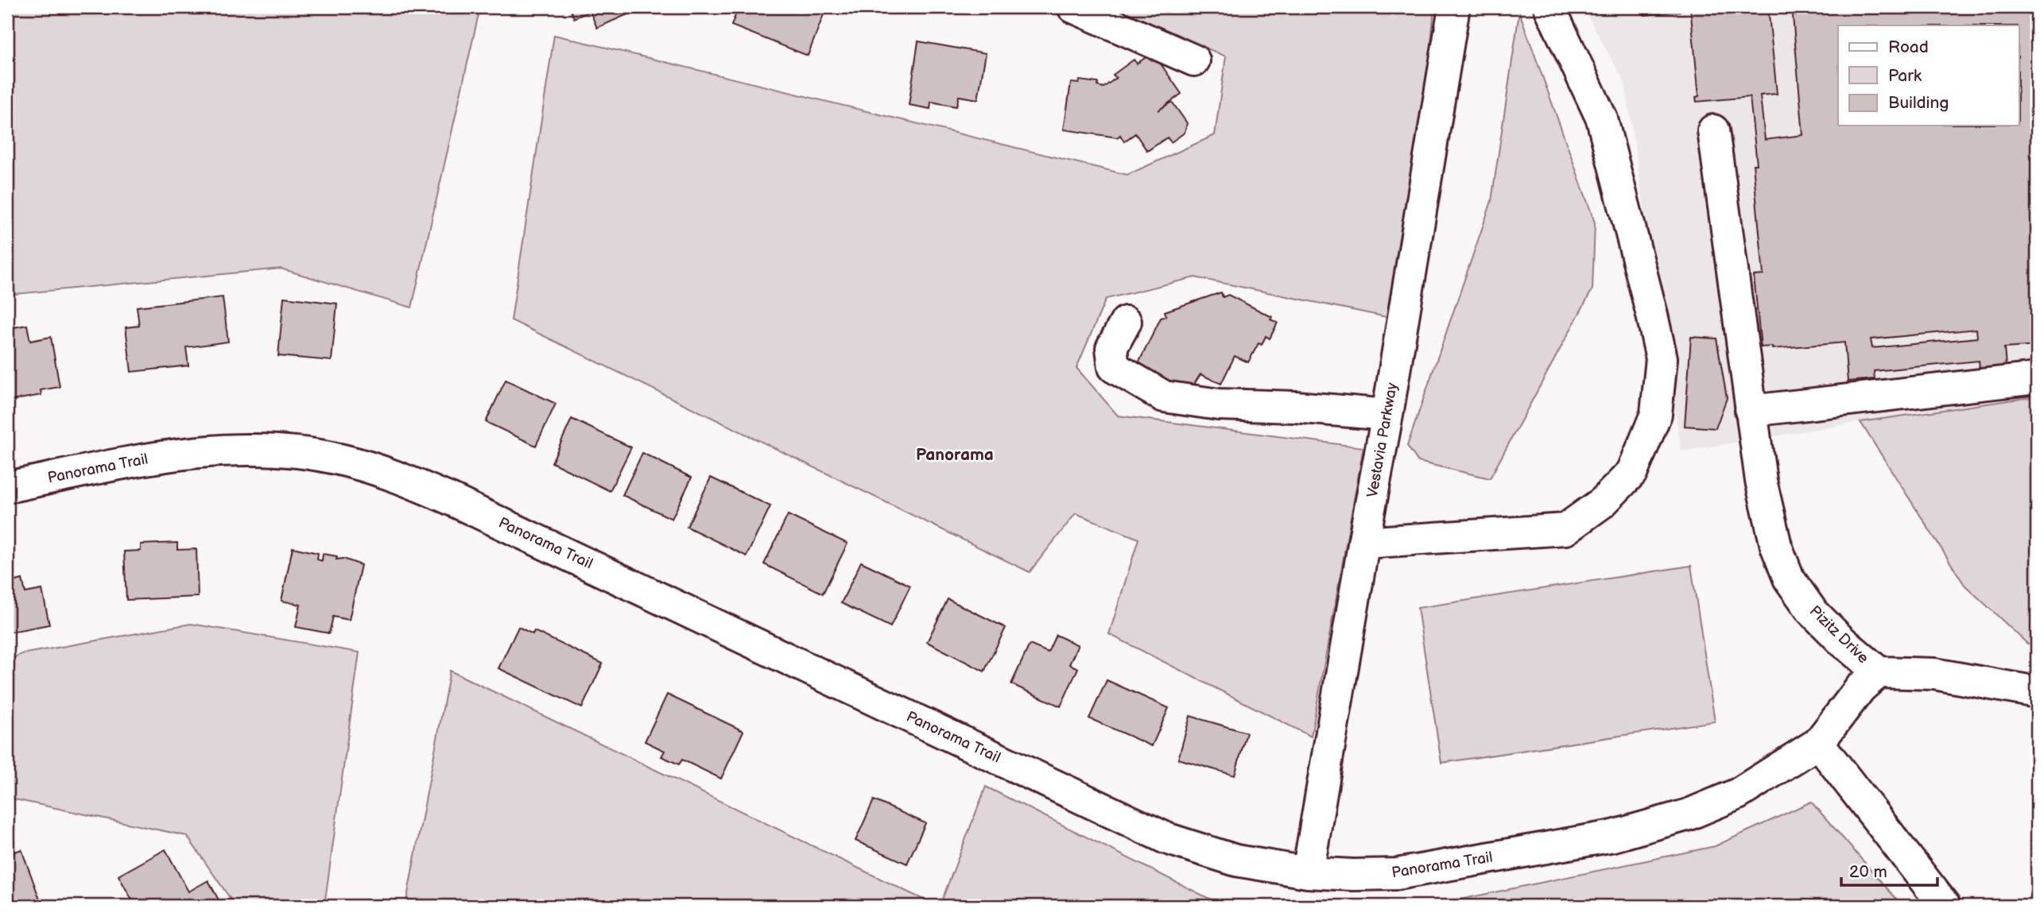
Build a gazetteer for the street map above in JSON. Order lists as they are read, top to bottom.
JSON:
{
  "streets": {
    "street": ["Vestavia Parkway", "Panorama Trail", "Pizitz Drive"]
  },
  "crossings": [
    ["Vestavia Parkway", "Panorama Trail"],
    ["Panorama Trail", "Pizitz Drive"]
  ],
  "districts": ["Panorama"],
  "legend": ["Road", "Park", "Building"],
  "scale_bar": "20 m"
}
